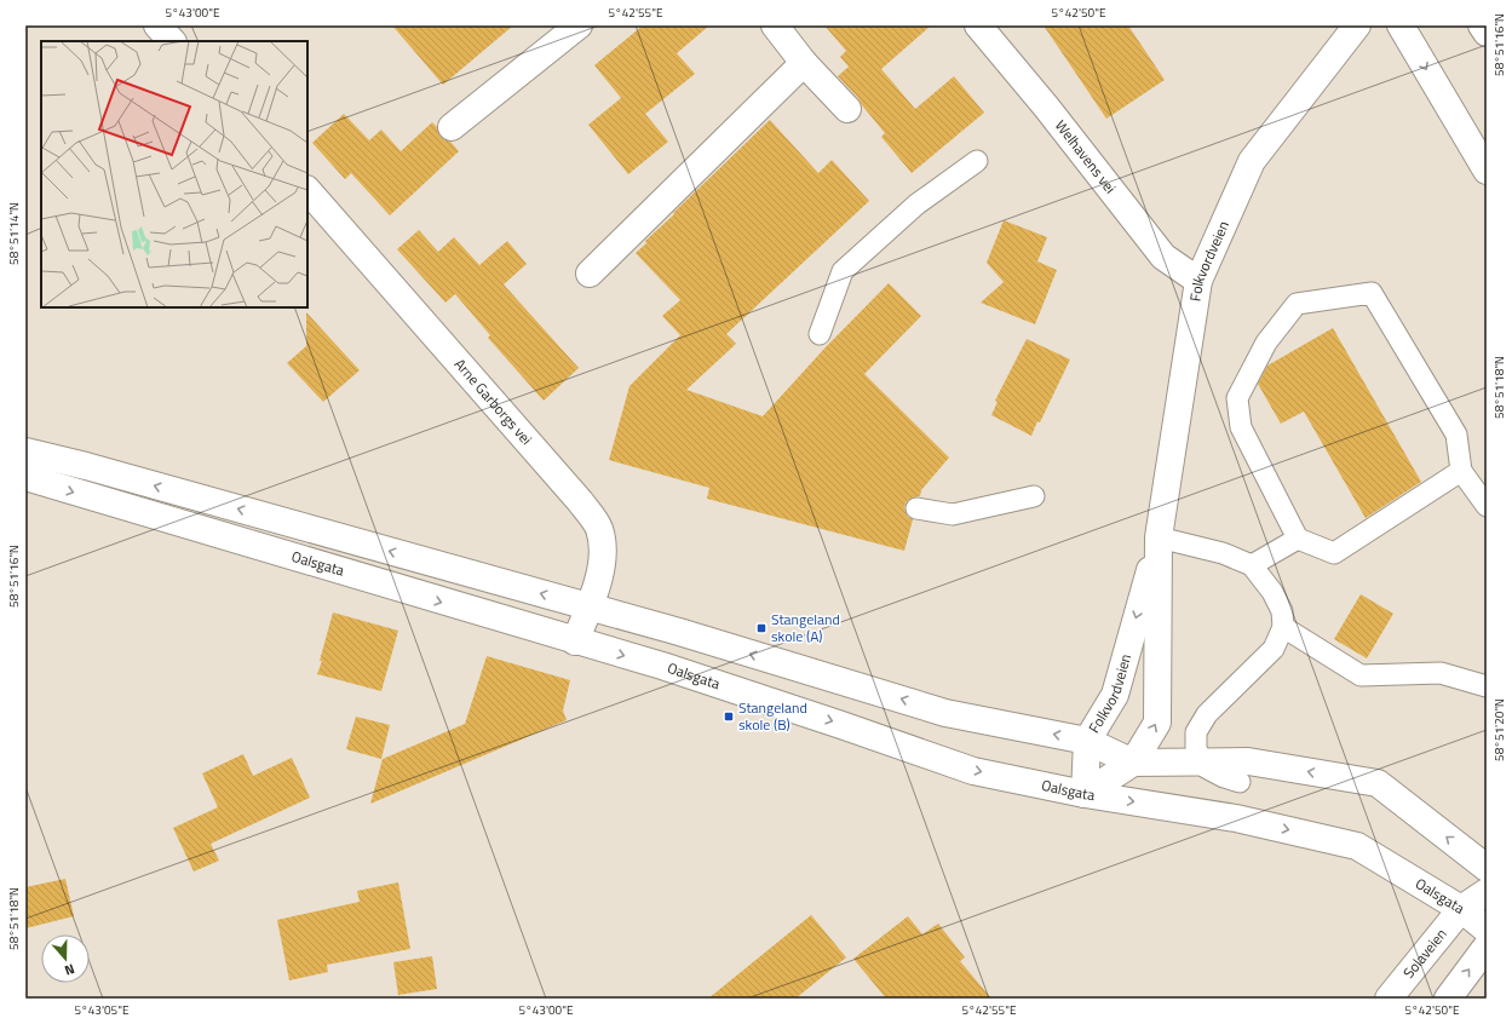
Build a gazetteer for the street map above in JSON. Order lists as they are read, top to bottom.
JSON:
{
  "streets": {
    "main road": [
      "Welhavens vei",
      "Folkvordveien",
      "Arne Garborgs vei",
      "Oalsgata",
      "Solaveien"
    ]
  },
  "crossings": [
    ["Welhavens vei", "Folkvordveien"],
    ["Folkvordveien", "Oalsgata"],
    ["Arne Garborgs vei", "Oalsgata"],
    ["Oalsgata", "Solaveien"]
  ],
  "places": {
    "transit": ["Stangeland skole (A)", "Stangeland skole (B)"]
  },
  "north": "bottom",
  "coordinates": [
    "5°43'00\"E",
    "5°42'55\"E",
    "5°42'50\"E",
    "58°51'16\"N",
    "58°51'14\"N",
    "58°51'18\"N",
    "58°51'20\"N",
    "5°43'05\"E"
  ]
}
